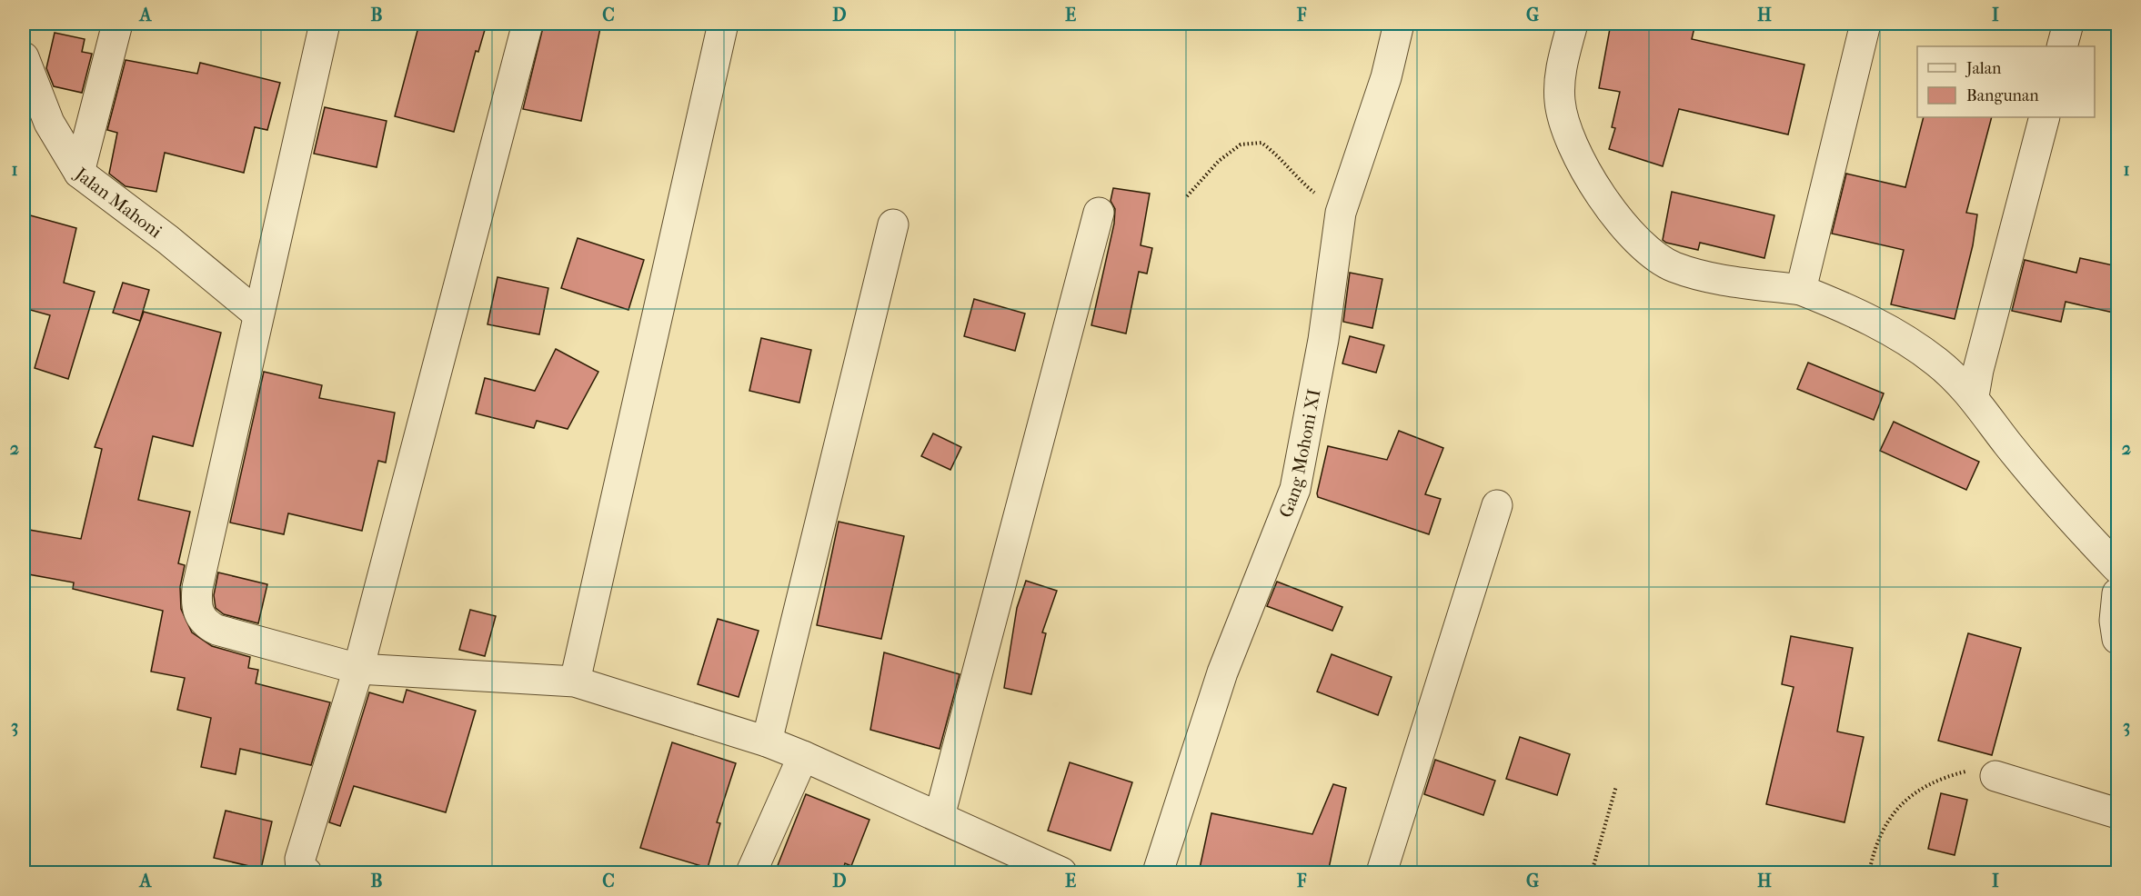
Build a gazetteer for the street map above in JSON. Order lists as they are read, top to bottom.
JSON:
{
  "streets": {
    "street": ["Jalan Mahoni", "Gang Mohoni XI"]
  },
  "legend": ["Jalan", "Bangunan"],
  "grid": {
    "columns": [
      "A",
      "B",
      "C",
      "D",
      "E",
      "F",
      "G",
      "H",
      "I"
    ],
    "rows": ["1", "2", "3"]
  }
}
